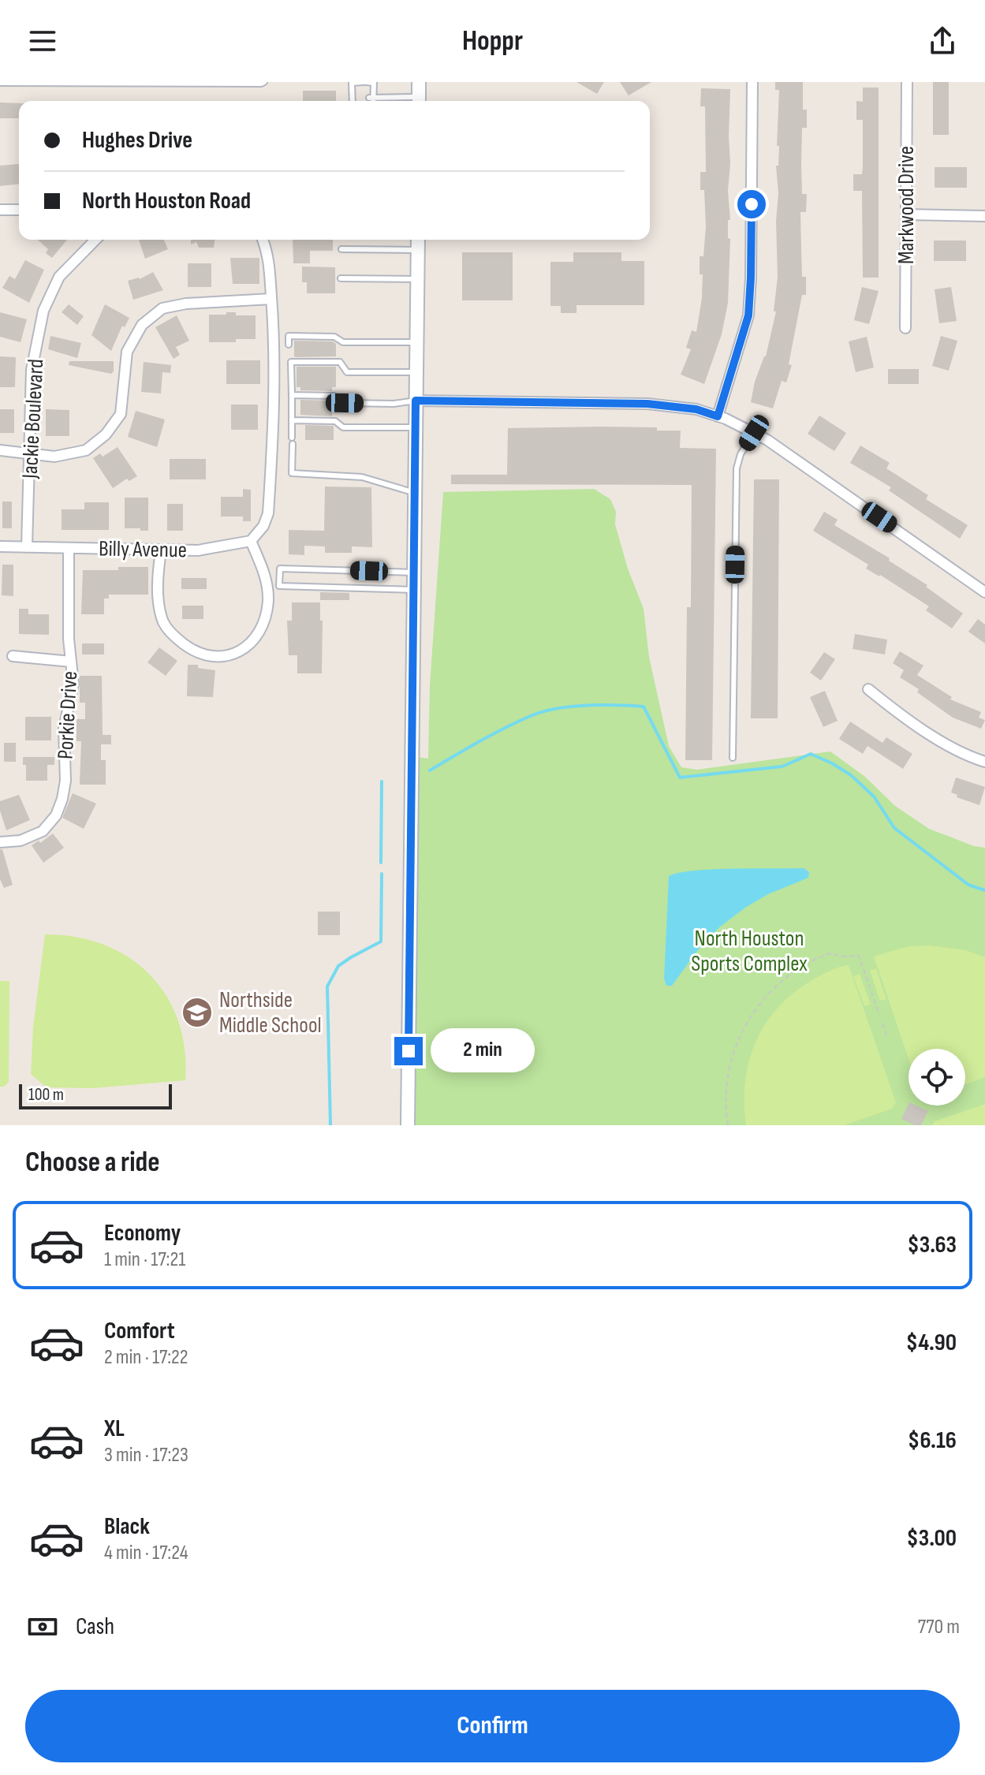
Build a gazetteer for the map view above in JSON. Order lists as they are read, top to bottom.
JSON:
{
  "streets": {
    "street": [
      "Markwood Drive",
      "Jackie Boulevard",
      "Billy Avenue",
      "Porkie Drive"
    ]
  },
  "crossings": [
    ["Jackie Boulevard", "Billy Avenue"],
    ["Billy Avenue", "Porkie Drive"]
  ],
  "parks": ["North Houston Sports Complex"],
  "places": {
    "school or university": ["Northside Middle School"]
  },
  "scale_bar": "100 m",
  "page": {
    "header": "Hoppr",
    "banner": ["Hughes Drive", "North Houston Road"],
    "bubble": "2 min",
    "scale": "100 m",
    "heading": "Choose a ride",
    "list": [
      {
        "name": "Economy",
        "note": "1 min · 17:21",
        "value": "$3.63"
      },
      {
        "name": "Comfort",
        "note": "2 min · 17:22",
        "value": "$4.90"
      },
      {
        "name": "XL",
        "note": "3 min · 17:23",
        "value": "$6.16"
      },
      {
        "name": "Black",
        "note": "4 min · 17:24",
        "value": "$3.00"
      }
    ],
    "pay": ["Cash", "770 m"],
    "buttons": "Confirm"
  }
}
